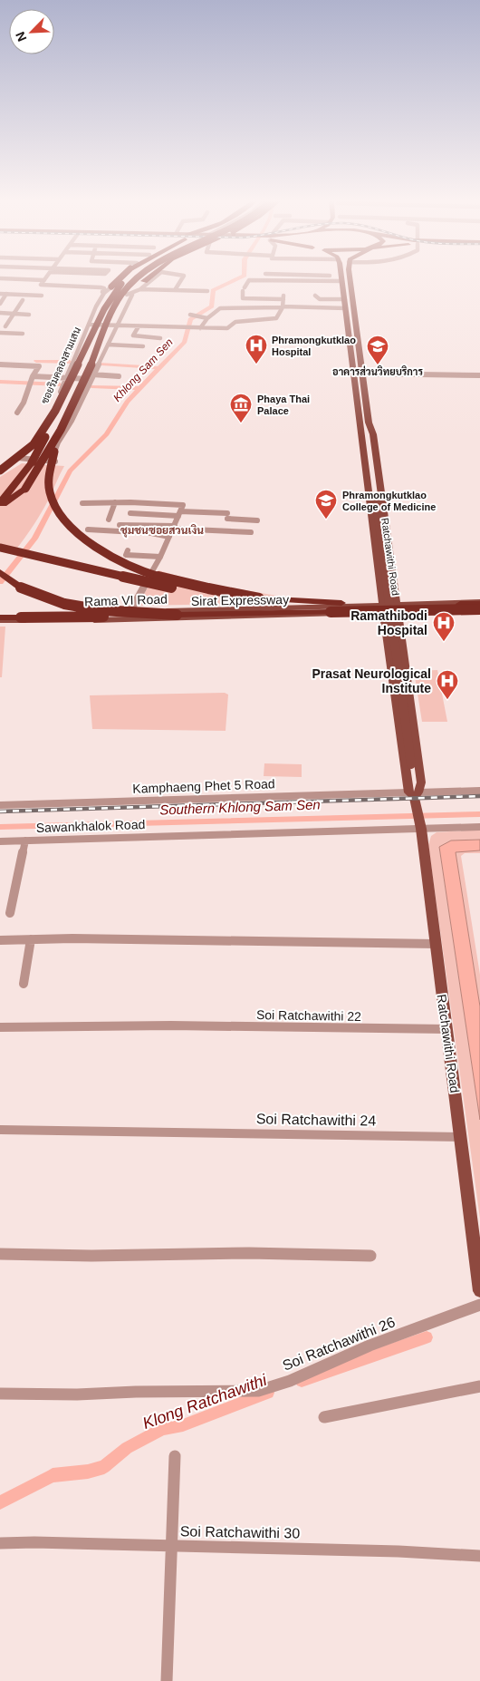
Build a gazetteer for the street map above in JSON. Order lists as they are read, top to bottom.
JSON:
{
  "streets": {
    "highway": ["Sirat Expressway"],
    "main road": ["Ratchawithi Road", "Rama VI Road"],
    "street": [
      "ซอยริมคลองสามเสน",
      "Kamphaeng Phet 5 Road",
      "Sawankhalok Road",
      "Soi Ratchawithi 22",
      "Soi Ratchawithi 24",
      "Soi Ratchawithi 26",
      "Soi Ratchawithi 30"
    ]
  },
  "crossings": [
    ["Ratchawithi Road", "Rama VI Road"],
    ["Ratchawithi Road", "Kamphaeng Phet 5 Road"],
    ["Ratchawithi Road", "Sawankhalok Road"],
    ["Ratchawithi Road", "Soi Ratchawithi 22"],
    ["Ratchawithi Road", "Soi Ratchawithi 24"],
    ["Rama VI Road", "Sirat Expressway"]
  ],
  "districts": ["ชุมชนซอยสวนเงิน"],
  "water": ["Khlong Sam Sen", "Southern Khlong Sam Sen", "Klong Ratchawithi"],
  "places": {
    "hospital": ["Phramongkutklao Hospital", "Ramathibodi Hospital", "Prasat Neurological Institute"],
    "school or university": ["อาคารส่วนวิทยบริการ", "Phramongkutklao College of Medicine"],
    "museum": ["Phaya Thai Palace"]
  },
  "north": "bottom left"
}
